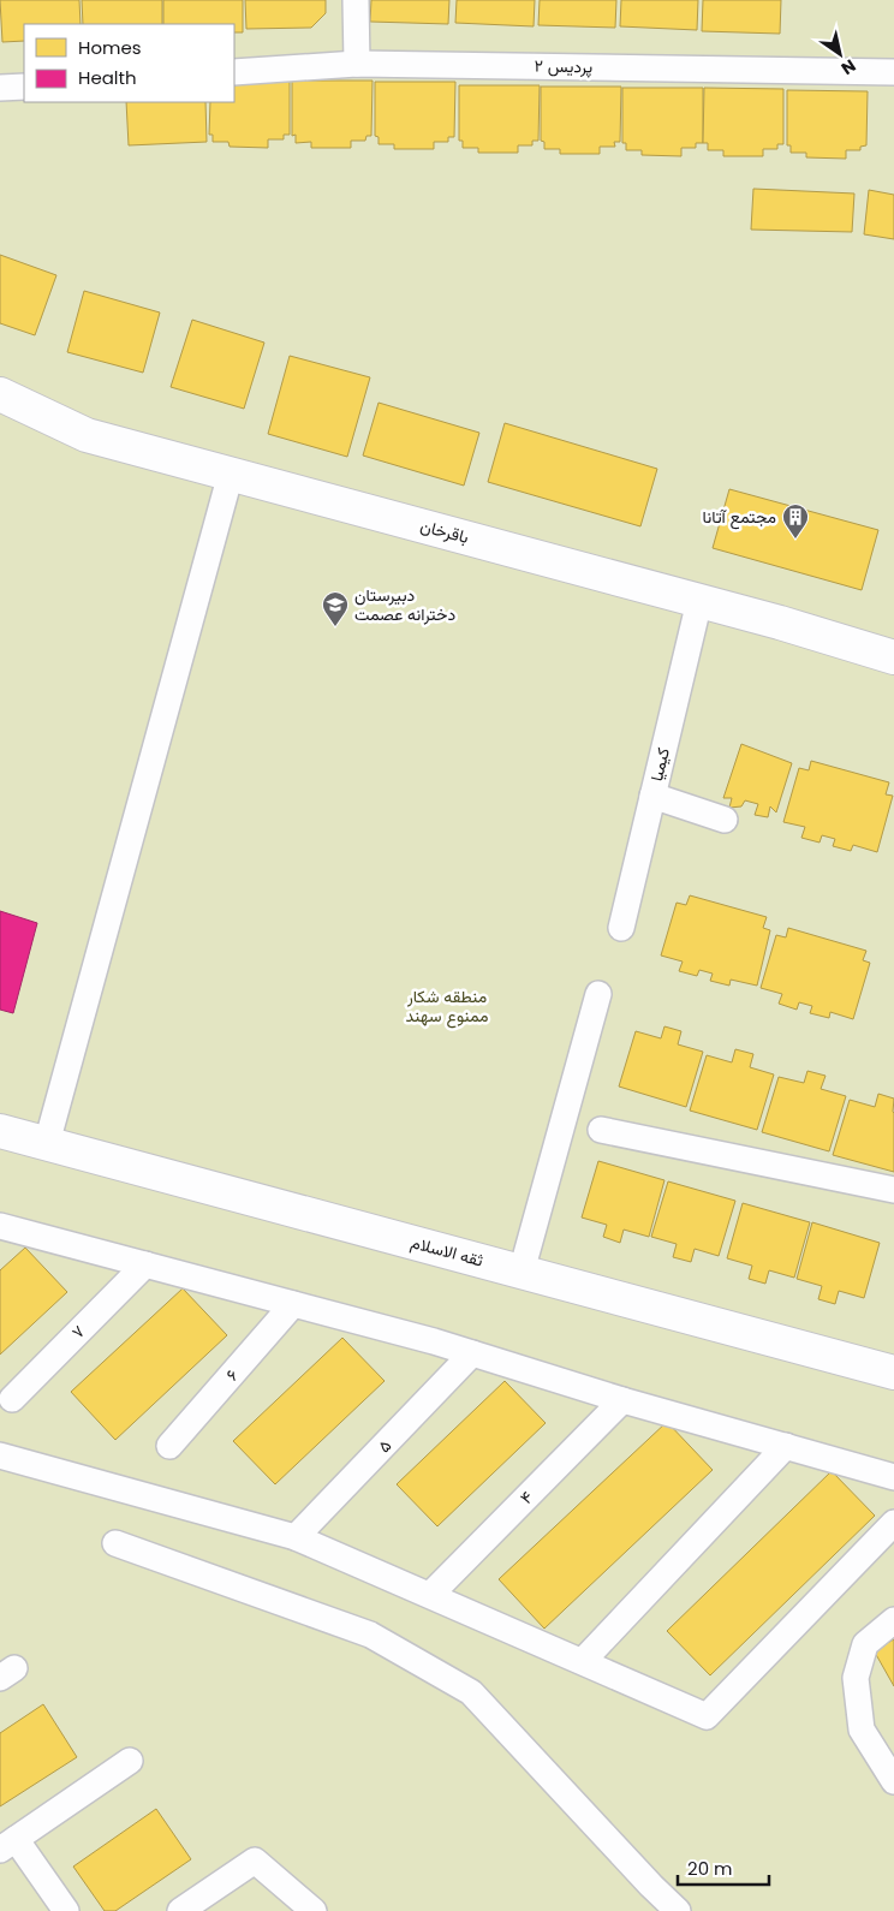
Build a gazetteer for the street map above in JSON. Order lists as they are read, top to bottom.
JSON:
{
  "streets": {
    "main road": ["باقرخان", "ثقه الاسلام"],
    "street": [
      "پردیس ۲",
      "کیمیا",
      "۷",
      "۶",
      "۵",
      "۴"
    ]
  },
  "crossings": [
    ["باقرخان", "کیمیا"]
  ],
  "parks": ["منطقه شکار ممنوع سهند"],
  "places": {
    "building": ["مجتمع آتانا"],
    "school or university": ["دبیرستان دخترانه عصمت"]
  },
  "legend": ["Homes", "Health"],
  "scale_bar": "20 m",
  "north": "bottom right"
}
